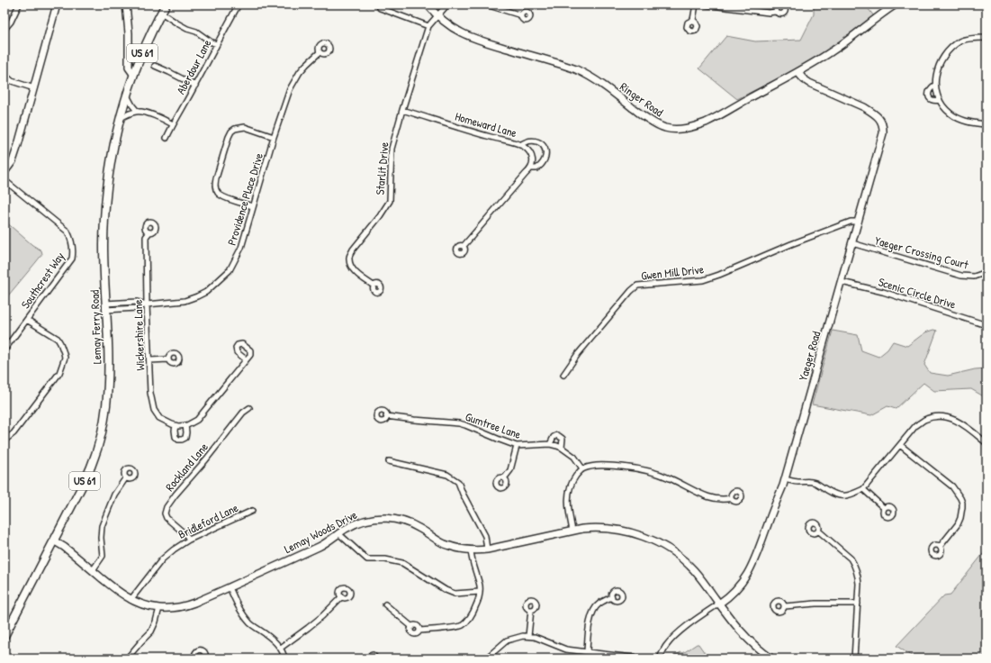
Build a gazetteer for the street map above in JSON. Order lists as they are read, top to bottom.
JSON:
{
  "streets": {
    "main road": ["US 61", "Lemay Ferry Road"],
    "street": [
      "Aberdour Lane",
      "Ringer Road",
      "Homeward Lane",
      "Starlit Drive",
      "Providence Place Drive",
      "Yaeger Crossing Court",
      "Gwen Mill Drive",
      "Southcrest Way",
      "Scenic Circle Drive",
      "Wickershire Lane",
      "Yaeger Road",
      "Gumtree Lane",
      "Rockland Lane",
      "Bridleford Lane",
      "Lemay Woods Drive"
    ]
  },
  "crossings": [
    ["Ringer Road", "Starlit Drive"],
    ["Ringer Road", "Yaeger Road"],
    ["Homeward Lane", "Starlit Drive"],
    ["Providence Place Drive", "Lemay Ferry Road"],
    ["Providence Place Drive", "Wickershire Lane"],
    ["Yaeger Crossing Court", "Yaeger Road"],
    ["Gwen Mill Drive", "Yaeger Road"],
    ["Scenic Circle Drive", "Yaeger Road"],
    ["Lemay Ferry Road", "Lemay Woods Drive"],
    ["Yaeger Road", "Lemay Woods Drive"],
    ["Rockland Lane", "Bridleford Lane"],
    ["Bridleford Lane", "Lemay Woods Drive"]
  ]
}
